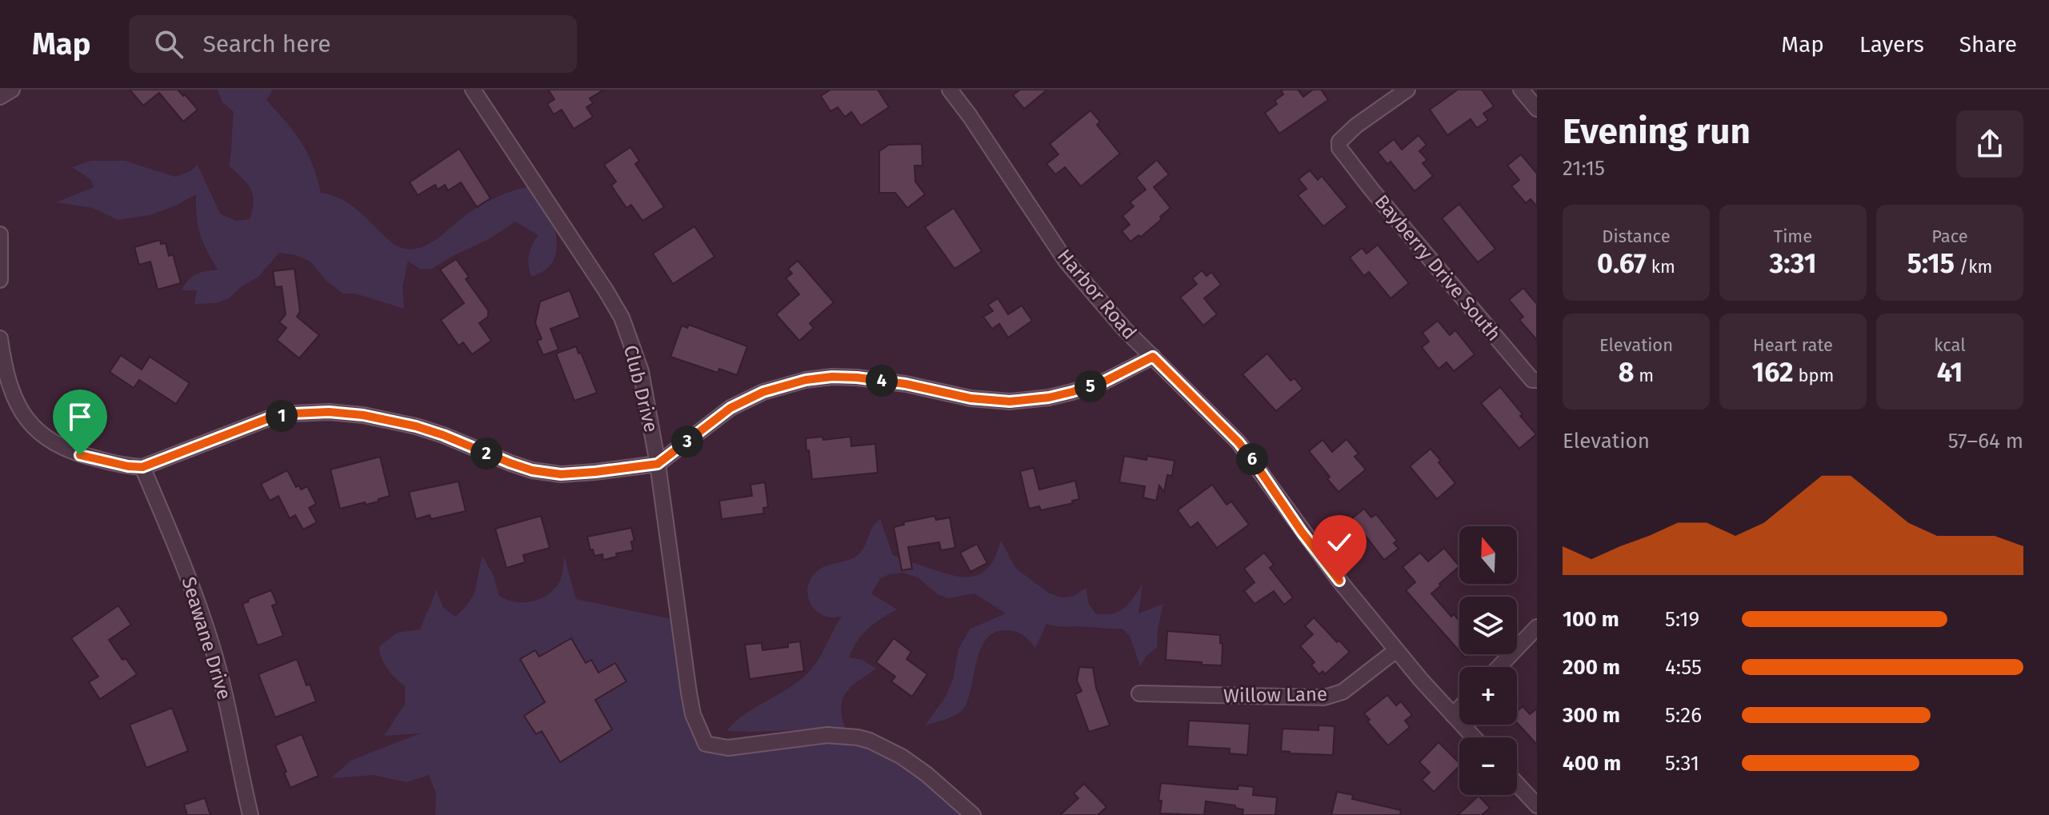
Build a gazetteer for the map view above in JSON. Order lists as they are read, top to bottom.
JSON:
{
  "streets": {
    "street": [
      "Bayberry Drive South",
      "Harbor Road",
      "Club Drive",
      "Seawane Drive",
      "Willow Lane"
    ]
  },
  "crossings": [
    ["Harbor Road", "Willow Lane"]
  ],
  "north": "top",
  "page": {
    "header": "Map",
    "search": "Search here",
    "nav": ["Map", "Layers", "Share"],
    "heading": ["Evening run", "21:15"],
    "stats": [
      ["Distance", "0.67 km"],
      ["Time", "3:31"],
      ["Pace", "5:15 /km"],
      ["Elevation", "8 m"],
      ["Heart rate", "162 bpm"],
      ["kcal", "41"]
    ],
    "pins": [
      "4",
      "5",
      "1",
      "3",
      "2",
      "6"
    ],
    "chart": ["Elevation", "57–64 m"],
    "map_buttons": ["+", "−"],
    "list": [
      {
        "name": "100 m",
        "note": "5:19"
      },
      {
        "name": "200 m",
        "note": "4:55"
      },
      {
        "name": "300 m",
        "note": "5:26"
      },
      {
        "name": "400 m",
        "note": "5:31"
      }
    ]
  }
}
